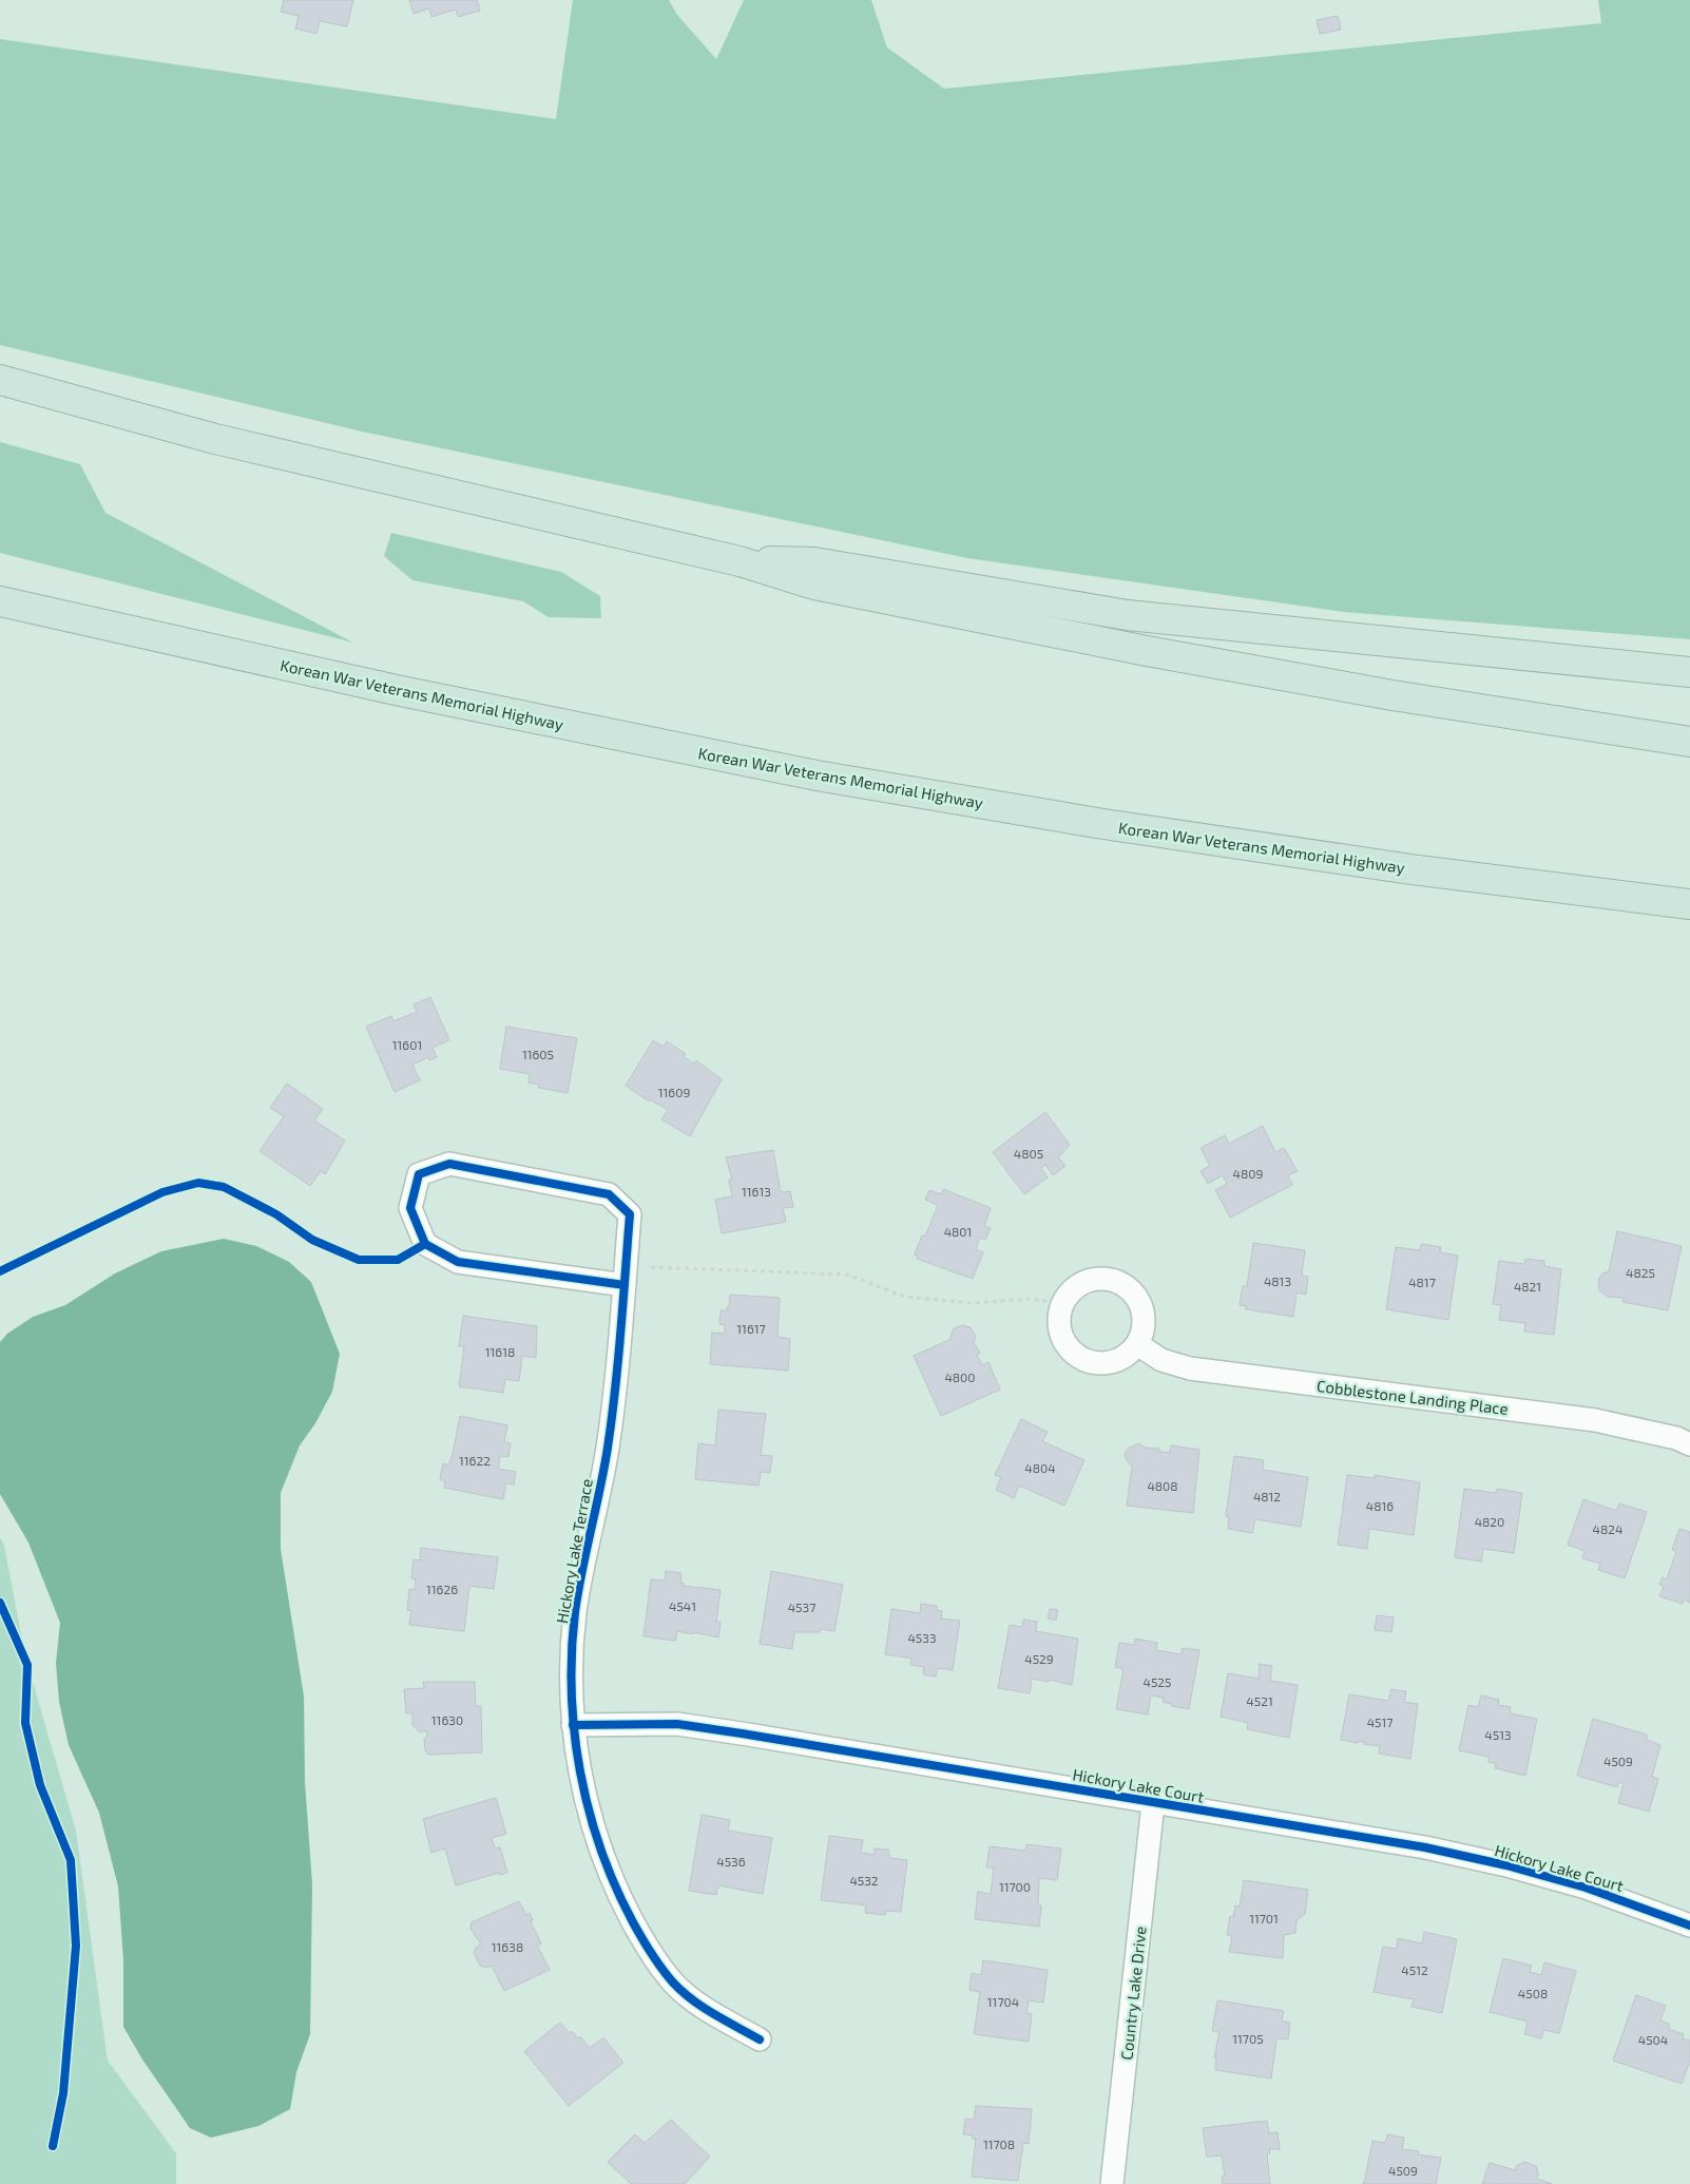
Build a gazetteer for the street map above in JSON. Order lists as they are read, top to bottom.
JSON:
{
  "streets": {
    "highway": ["Korean War Veterans Memorial Highway"],
    "street": [
      "Cobblestone Landing Place",
      "Hickory Lake Terrace",
      "Hickory Lake Court",
      "Country Lake Drive"
    ]
  },
  "crossings": [
    ["Hickory Lake Terrace", "Hickory Lake Court"],
    ["Hickory Lake Court", "Country Lake Drive"]
  ],
  "house_numbers": [
    "11601",
    "11605",
    "11609",
    "4805",
    "4809",
    "11613",
    "4801",
    "4825",
    "4813",
    "4817",
    "4821",
    "11617",
    "11618",
    "4800",
    "11622",
    "4804",
    "4808",
    "4812",
    "4816",
    "4820",
    "4824",
    "11626",
    "4541",
    "4537",
    "4533",
    "4529",
    "4525",
    "4521",
    "11630",
    "4517",
    "4513",
    "4509",
    "4536",
    "4532",
    "11700",
    "11701",
    "11638",
    "4512",
    "4508",
    "11704",
    "11705",
    "4504",
    "11708",
    "4509"
  ]
}
